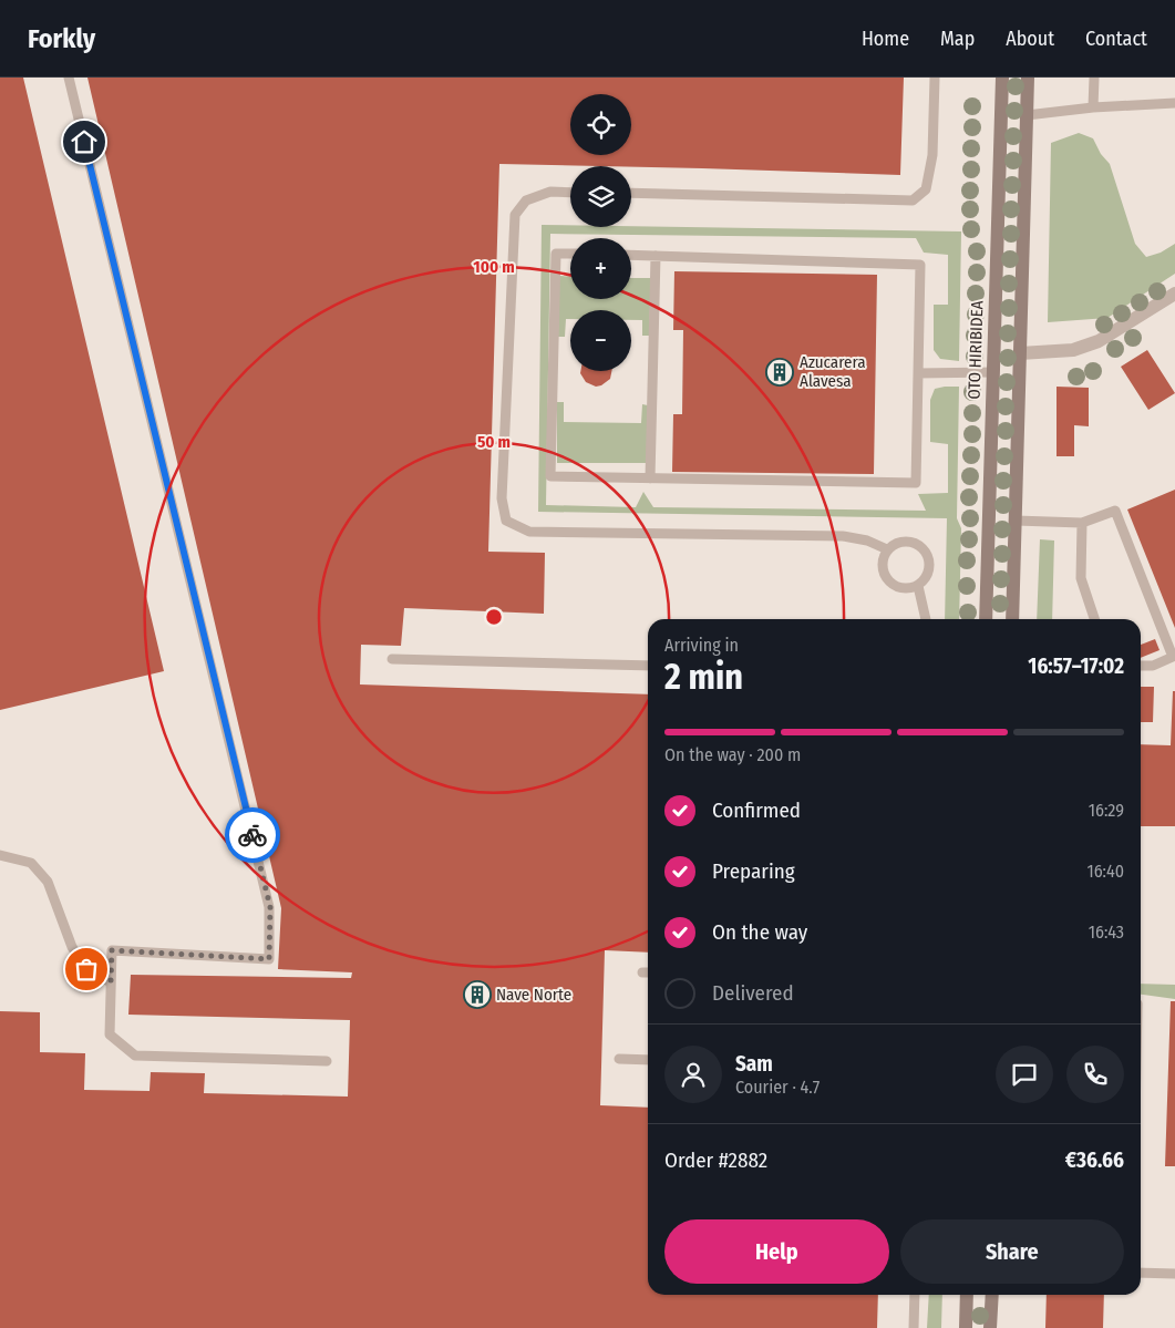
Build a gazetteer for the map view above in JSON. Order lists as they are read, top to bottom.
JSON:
{
  "streets": {
    "street": ["OTO HIRIBIDEA"]
  },
  "places": {
    "building": ["Azucarera Alavesa", "Nave Norte"]
  },
  "page": {
    "header": "Forkly",
    "nav": [
      "Home",
      "Map",
      "About",
      "Contact"
    ],
    "map_buttons": ["+", "−"],
    "heading": ["2 min", "Arriving in", "16:57–17:02"],
    "panel": [
      "Sam",
      "Courier · 4.7",
      "Order #2882",
      "€36.66"
    ],
    "bar": "On the way · 200 m",
    "list": [
      ["Confirmed", "16:29"],
      ["Preparing", "16:40"],
      ["On the way", "16:43"],
      "Delivered"
    ],
    "buttons": ["Help", "Share"]
  },
  "rings": ["100 m", "50 m"]
}
